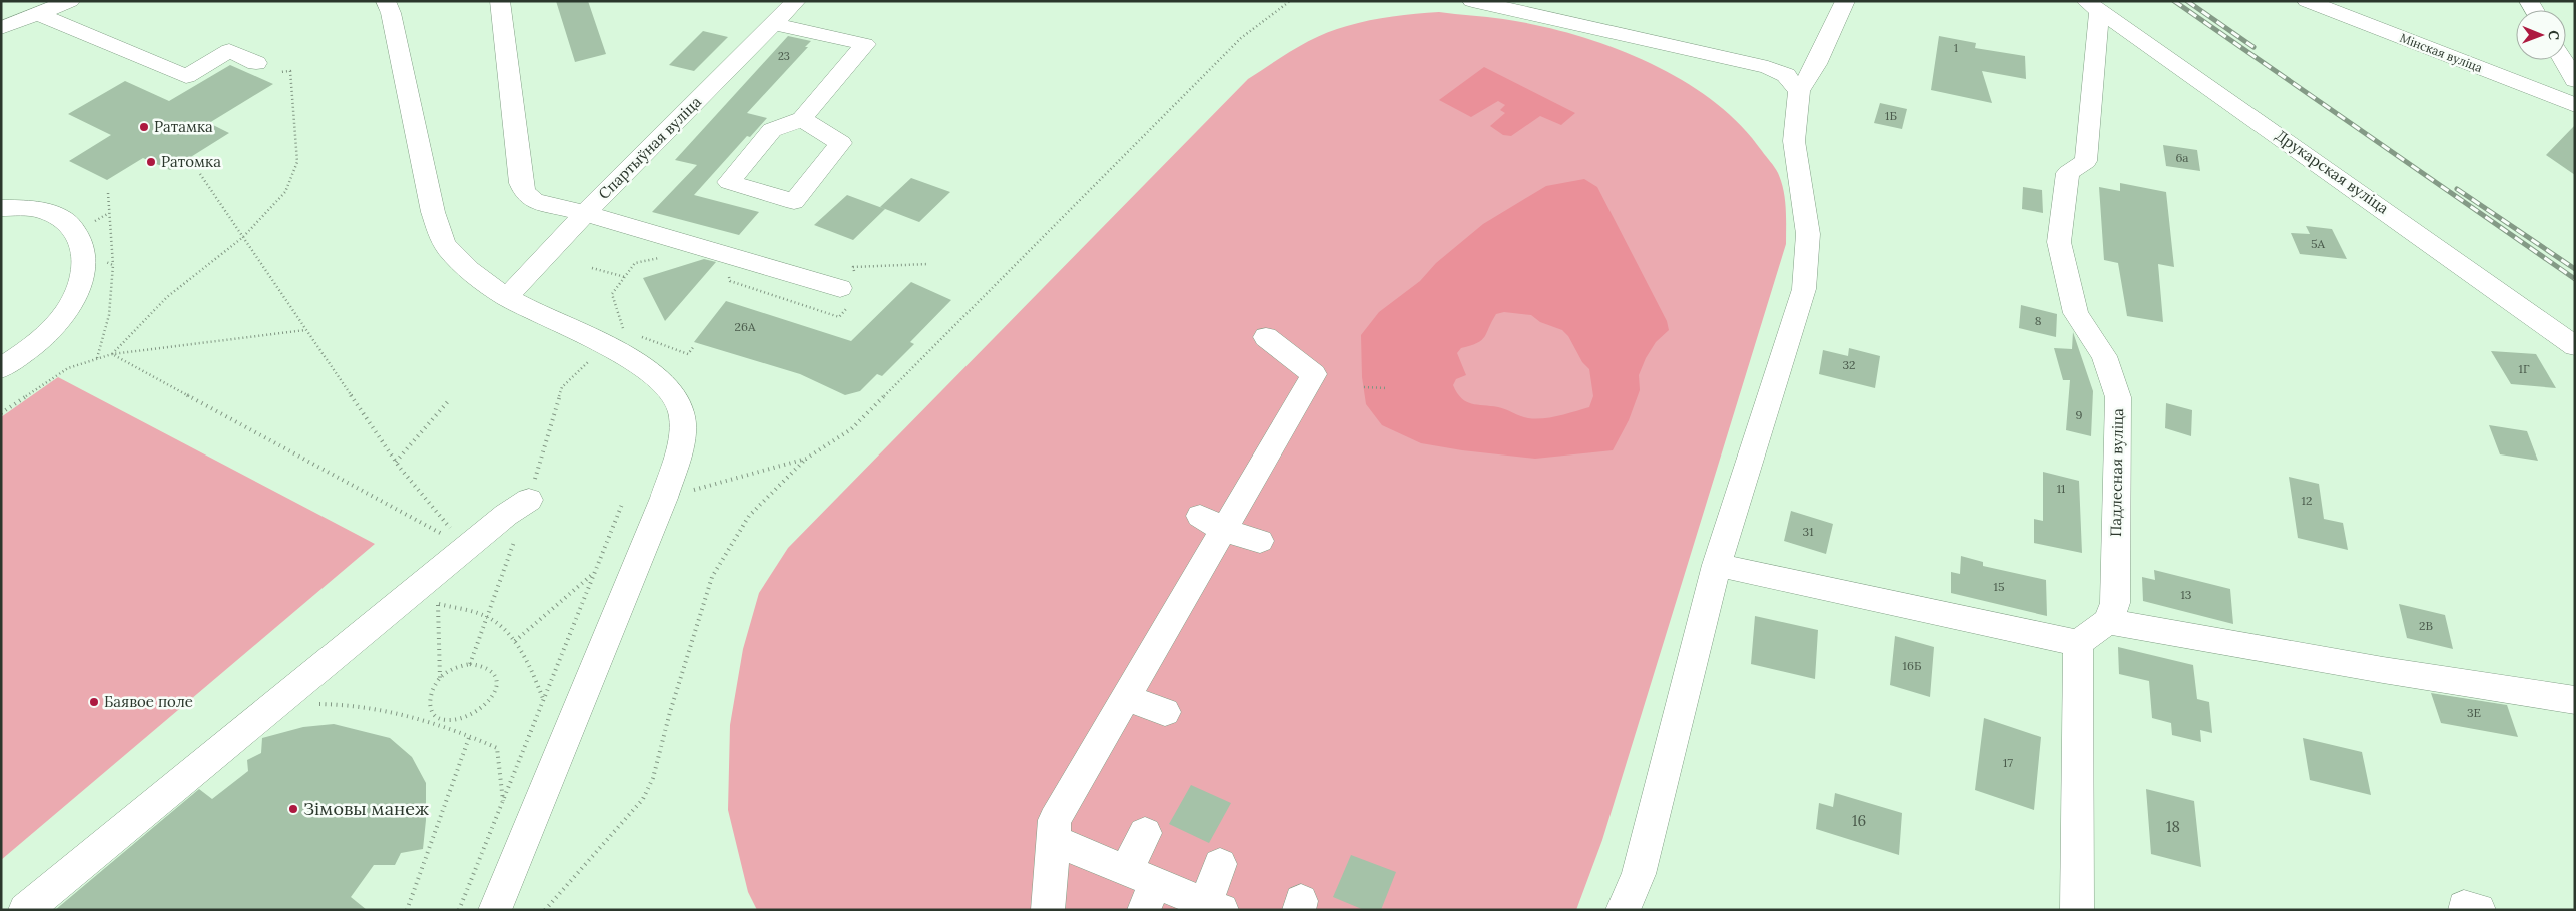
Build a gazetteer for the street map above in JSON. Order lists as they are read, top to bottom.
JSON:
{
  "streets": {
    "street": [
      "Мінская вуліца",
      "Спартыўная вуліца",
      "Друкарская вуліца",
      "Падлесная вуліца"
    ]
  },
  "crossings": [
    ["Друкарская вуліца", "Падлесная вуліца"]
  ],
  "places": [
    "Ратамка",
    "Ратомка",
    "Баявое поле",
    "Зімовы манеж"
  ],
  "house_numbers": [
    "1",
    "23",
    "1Б",
    "6а",
    "5А",
    "8",
    "26A",
    "32",
    "1Г",
    "9",
    "11",
    "12",
    "31",
    "15",
    "13",
    "2В",
    "16Б",
    "3Е",
    "17",
    "16",
    "18"
  ],
  "north": "right"
}
